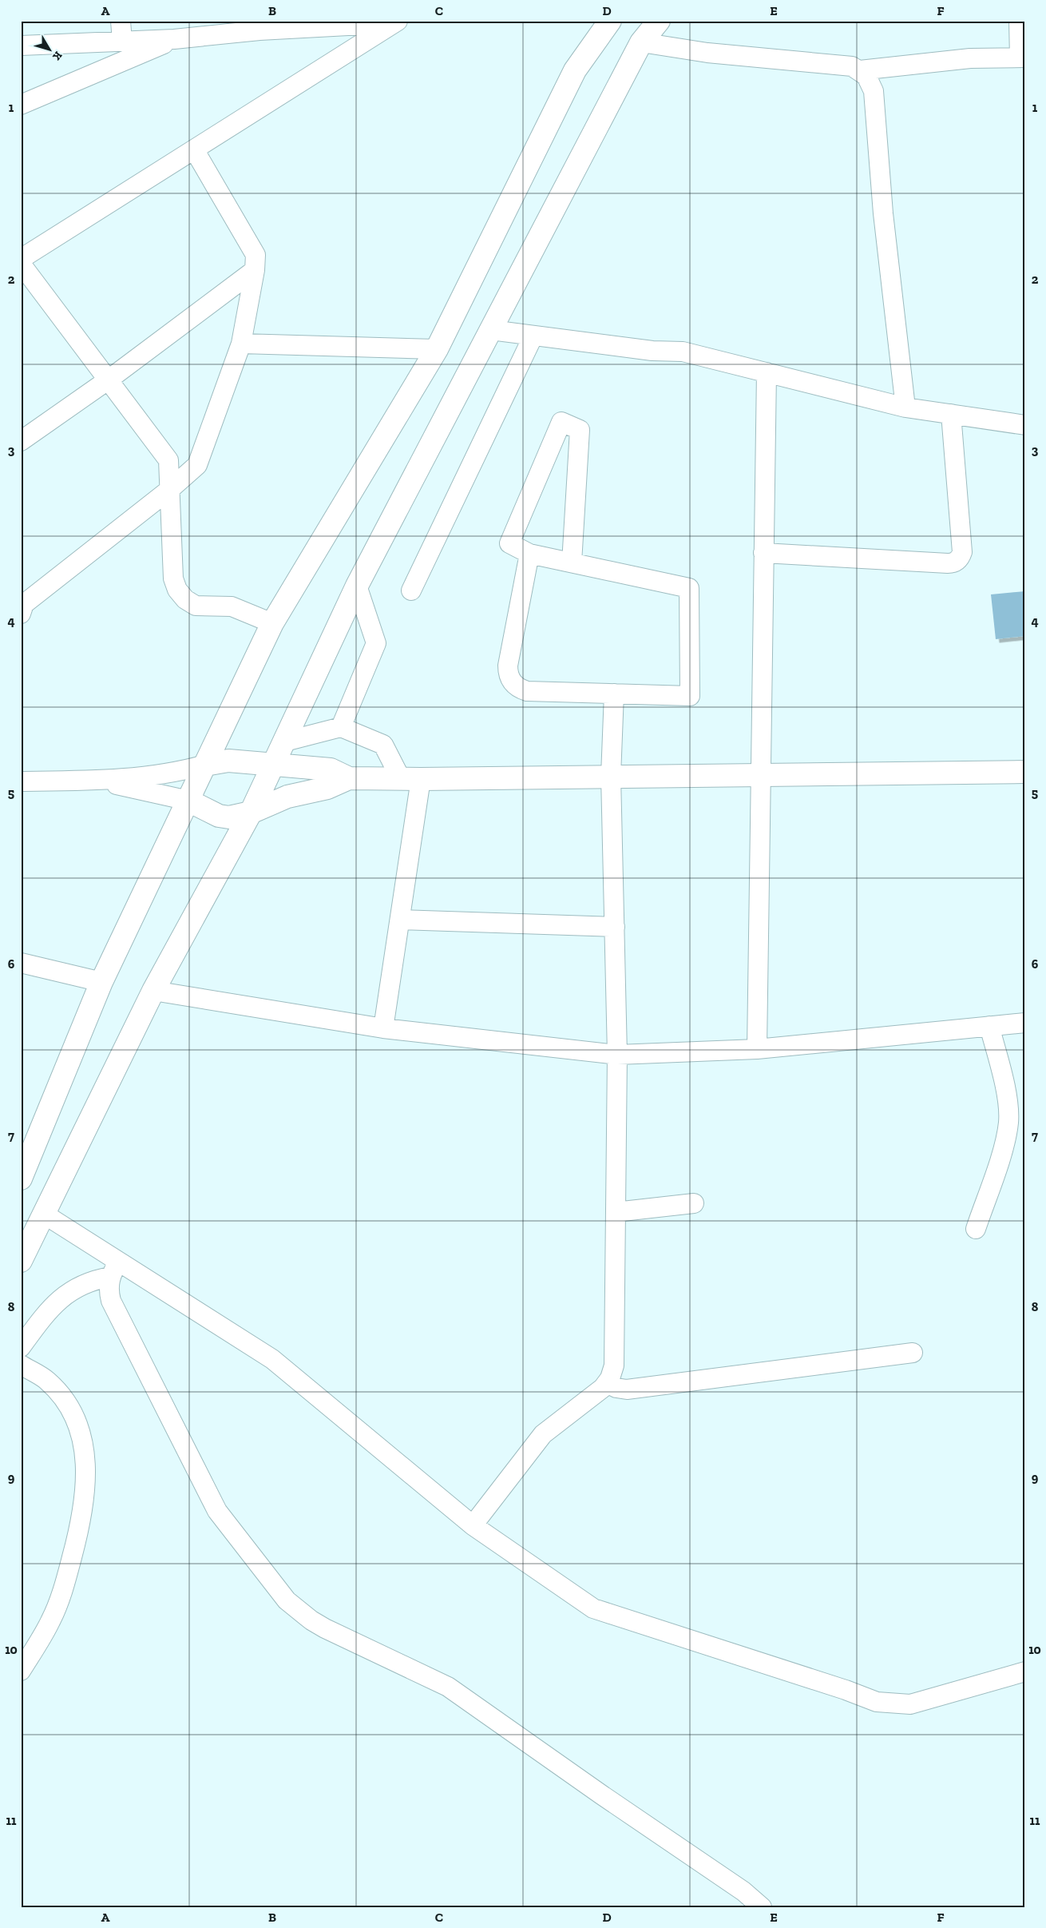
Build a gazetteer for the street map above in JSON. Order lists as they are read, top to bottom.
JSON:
{
  "north": "bottom right",
  "grid": {
    "columns": [
      "A",
      "B",
      "C",
      "D",
      "E",
      "F"
    ],
    "rows": [
      "1",
      "2",
      "3",
      "4",
      "5",
      "6",
      "7",
      "8",
      "9",
      "10",
      "11"
    ]
  }
}
